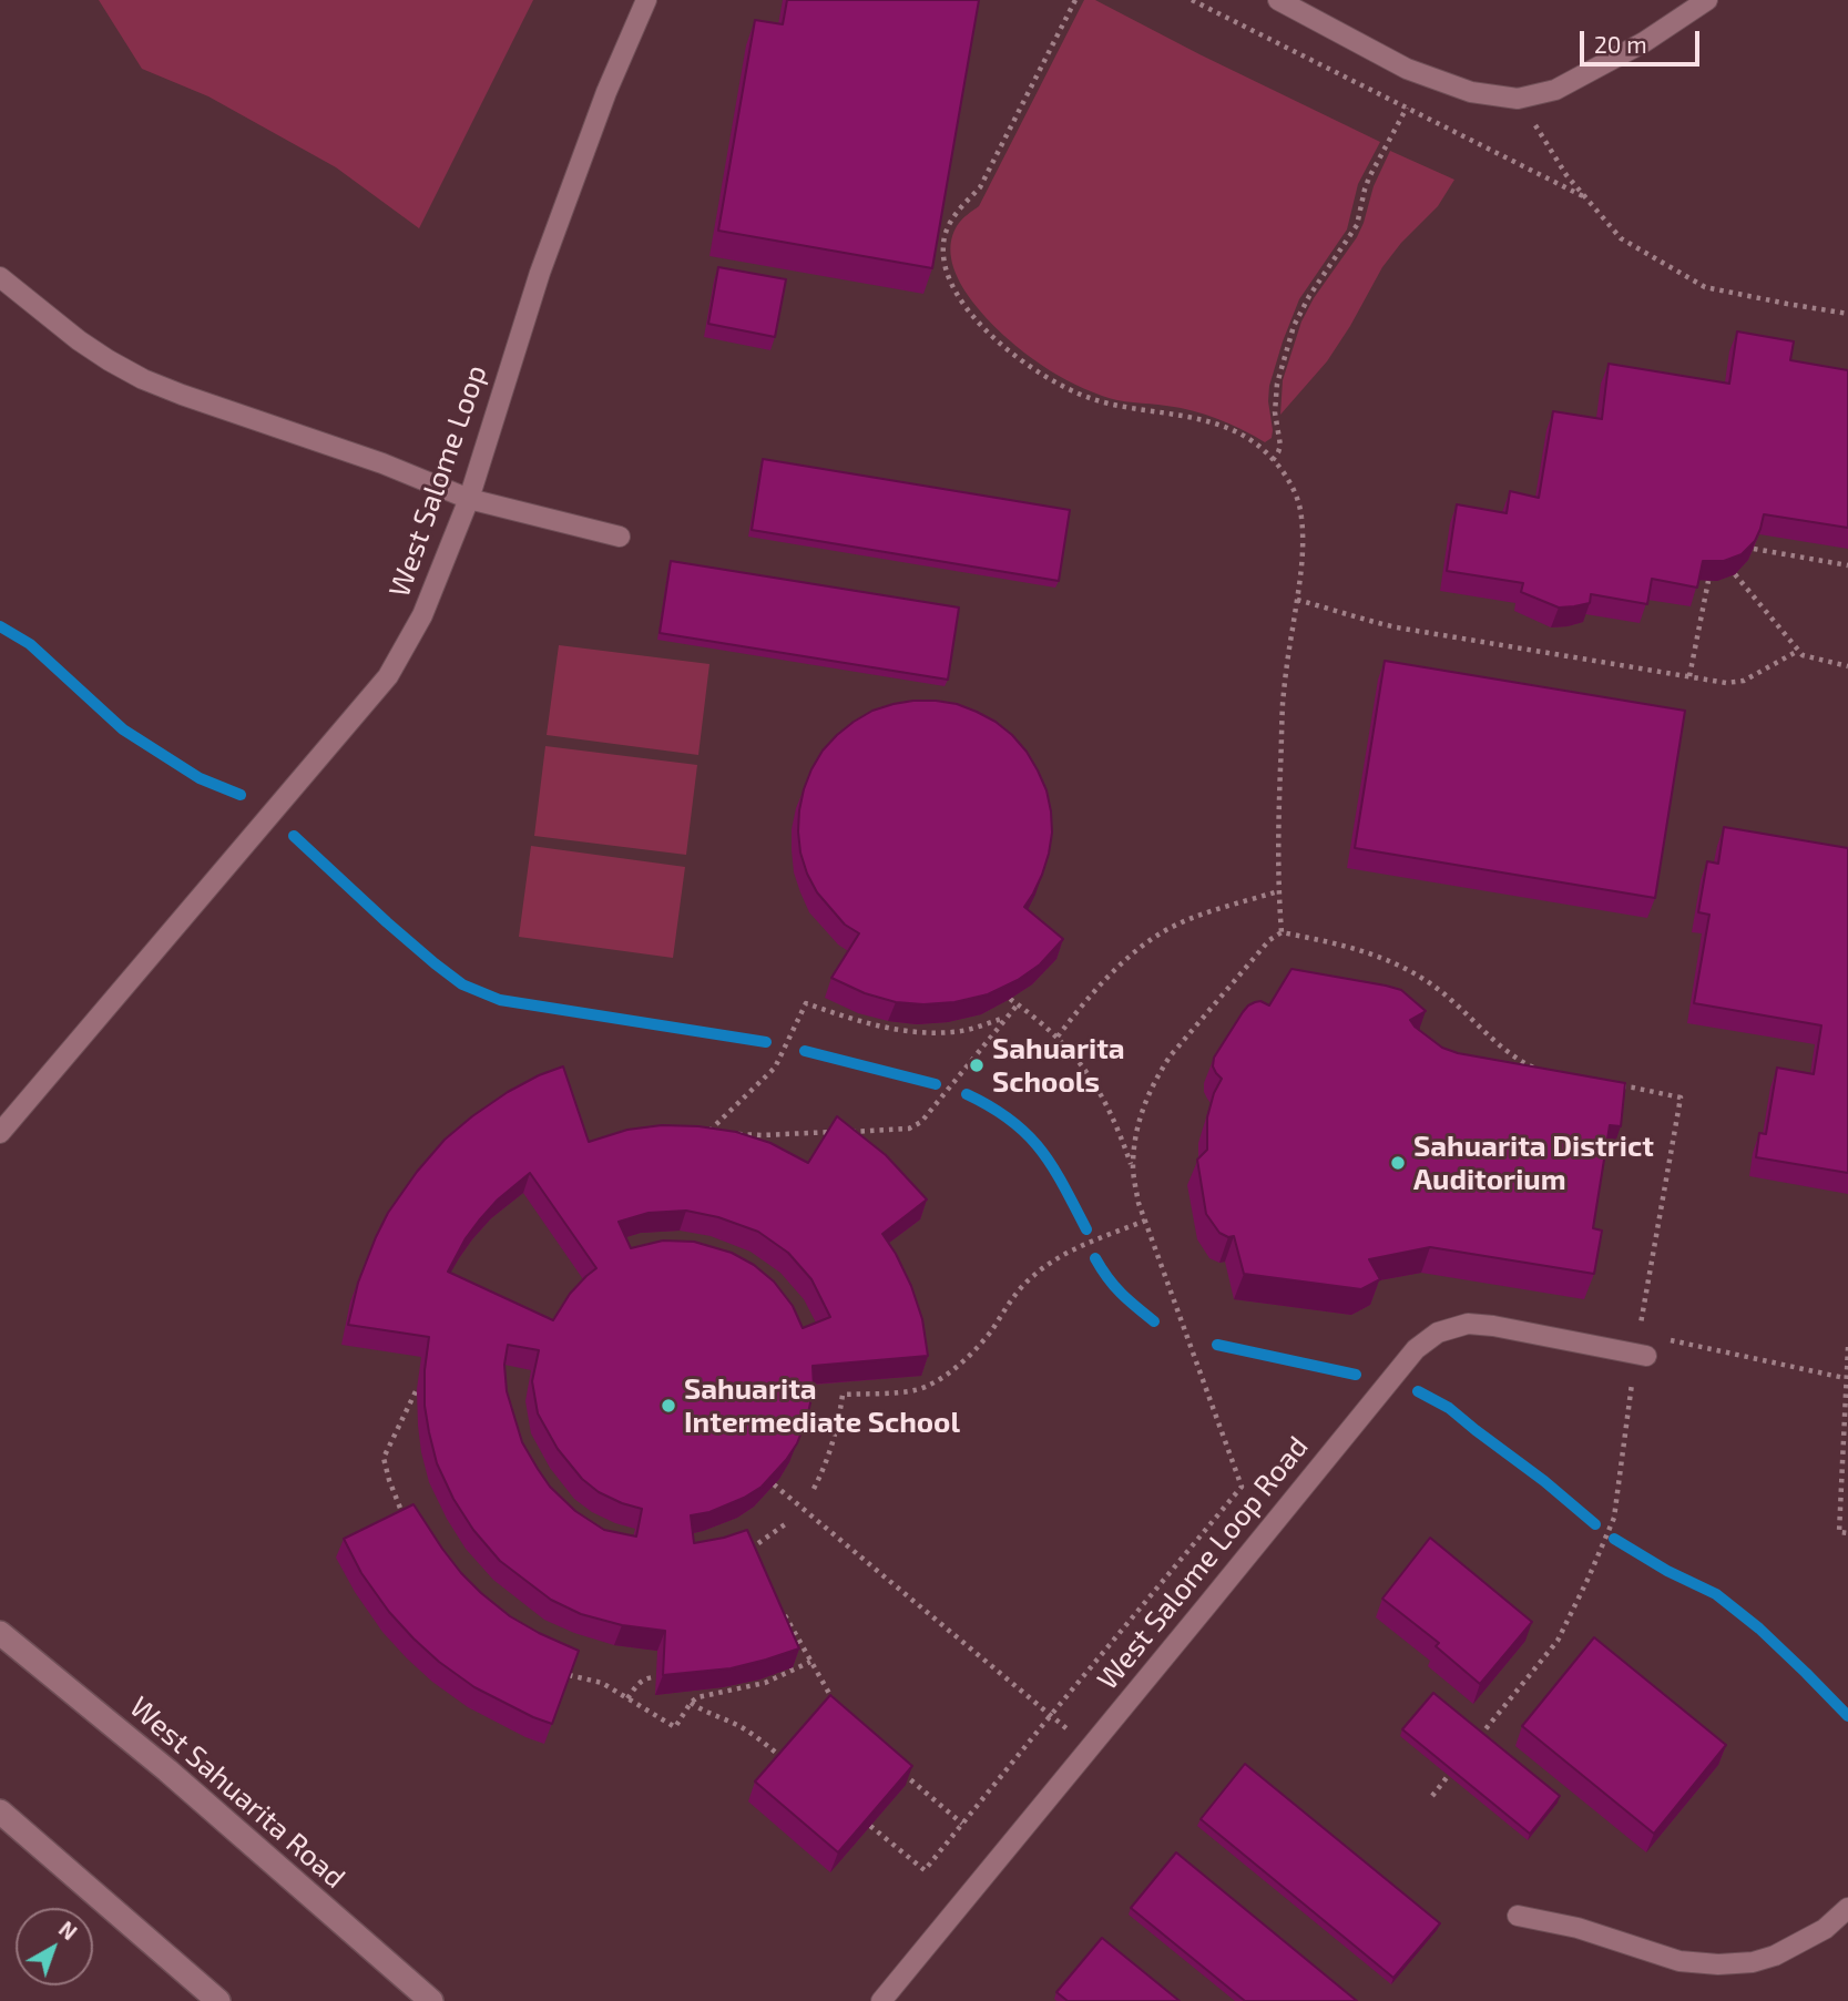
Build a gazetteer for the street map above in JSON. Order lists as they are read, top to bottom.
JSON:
{
  "streets": {
    "main road": ["West Sahuarita Road"],
    "lane": ["West Salome Loop", "West Salome Loop Road"]
  },
  "places": ["Sahuarita Schools", "Sahuarita District Auditorium", "Sahuarita Intermediate School"],
  "scale_bar": "20 m",
  "north": "top right"
}
